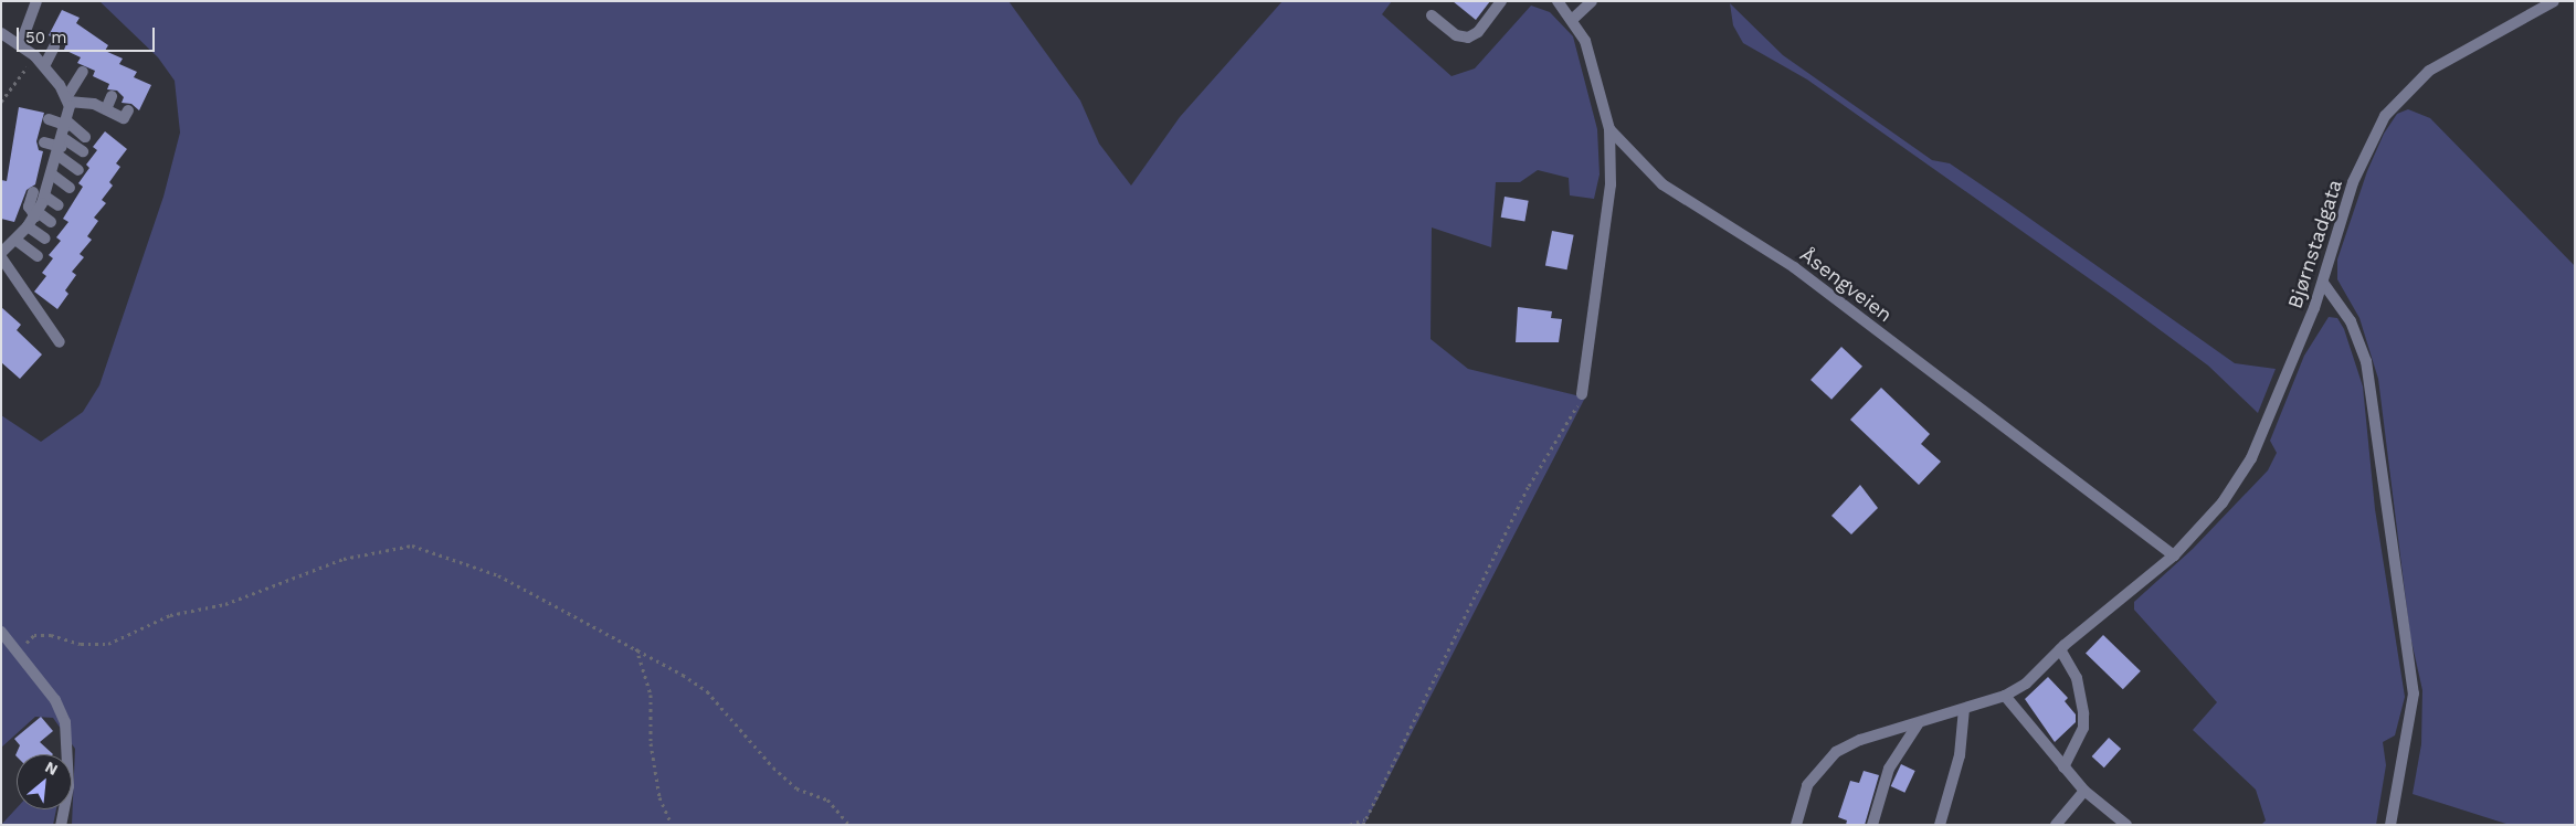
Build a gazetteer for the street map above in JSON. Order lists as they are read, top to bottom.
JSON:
{
  "streets": {
    "street": ["Bjørnstadgata", "Åsengveien"]
  },
  "crossings": [
    ["Bjørnstadgata", "Åsengveien"]
  ],
  "scale_bar": "50 m",
  "north": "top right"
}
